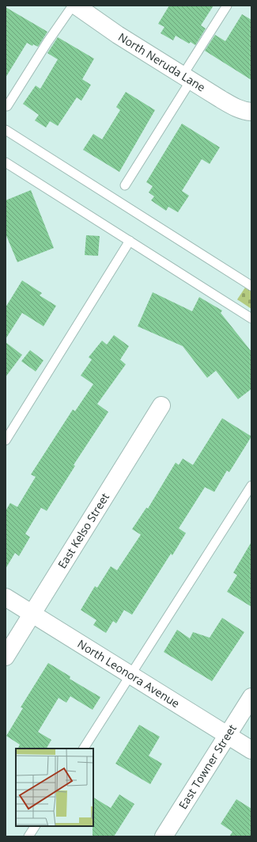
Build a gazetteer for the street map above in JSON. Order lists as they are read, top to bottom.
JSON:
{
  "streets": {
    "street": [
      "North Neruda Lane",
      "East Kelso Street",
      "North Leonora Avenue",
      "East Towner Street"
    ]
  },
  "crossings": [
    ["East Kelso Street", "North Leonora Avenue"],
    ["North Leonora Avenue", "East Towner Street"]
  ]
}
